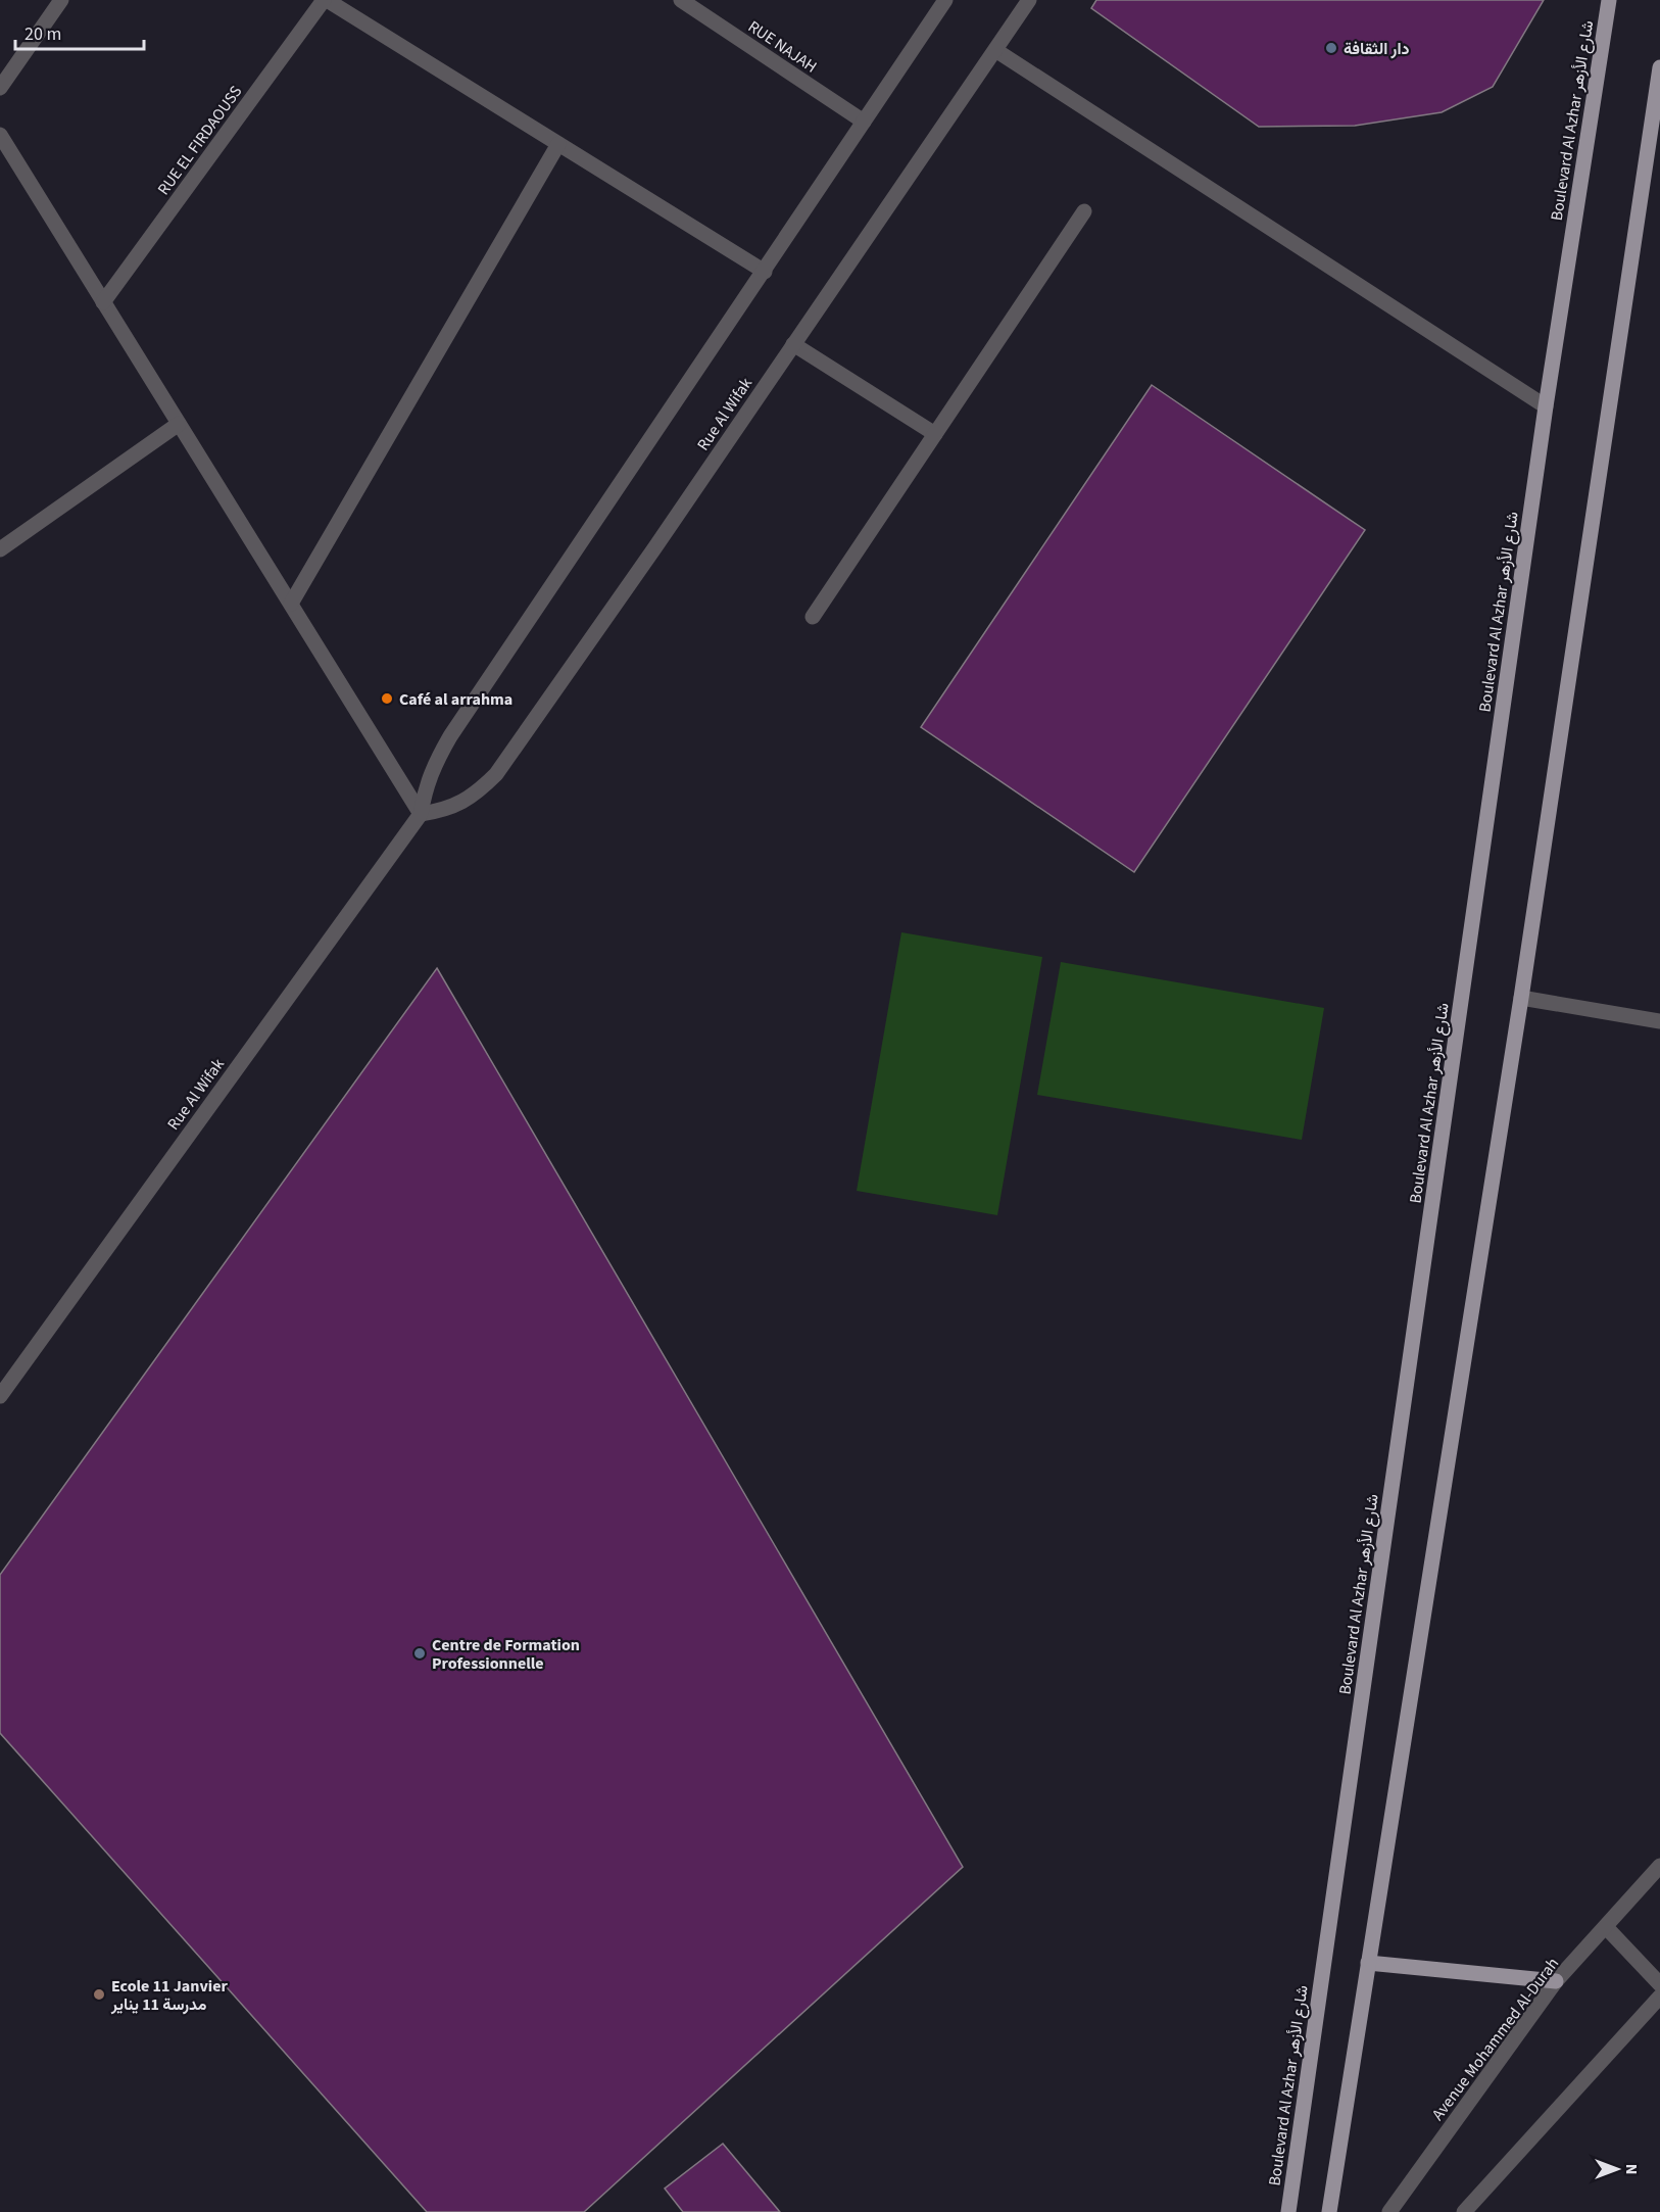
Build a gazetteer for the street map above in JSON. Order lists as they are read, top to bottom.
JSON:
{
  "streets": {
    "main road": ["Boulevard Al Azhar شارع الأزهر"],
    "street": [
      "RUE NAJAH",
      "RUE EL FIRDAOUSS",
      "Rue Al Wifak",
      "Avenue Mohammed Al-Durah"
    ]
  },
  "crossings": [
    ["RUE NAJAH", "Rue Al Wifak"]
  ],
  "places": [
    "دار الثقافة",
    "Café al arrahma",
    "Centre de Formation Professionnelle",
    "Ecole 11 Janvier مدرسة 11 يناير"
  ],
  "scale_bar": "20 m",
  "north": "right"
}
